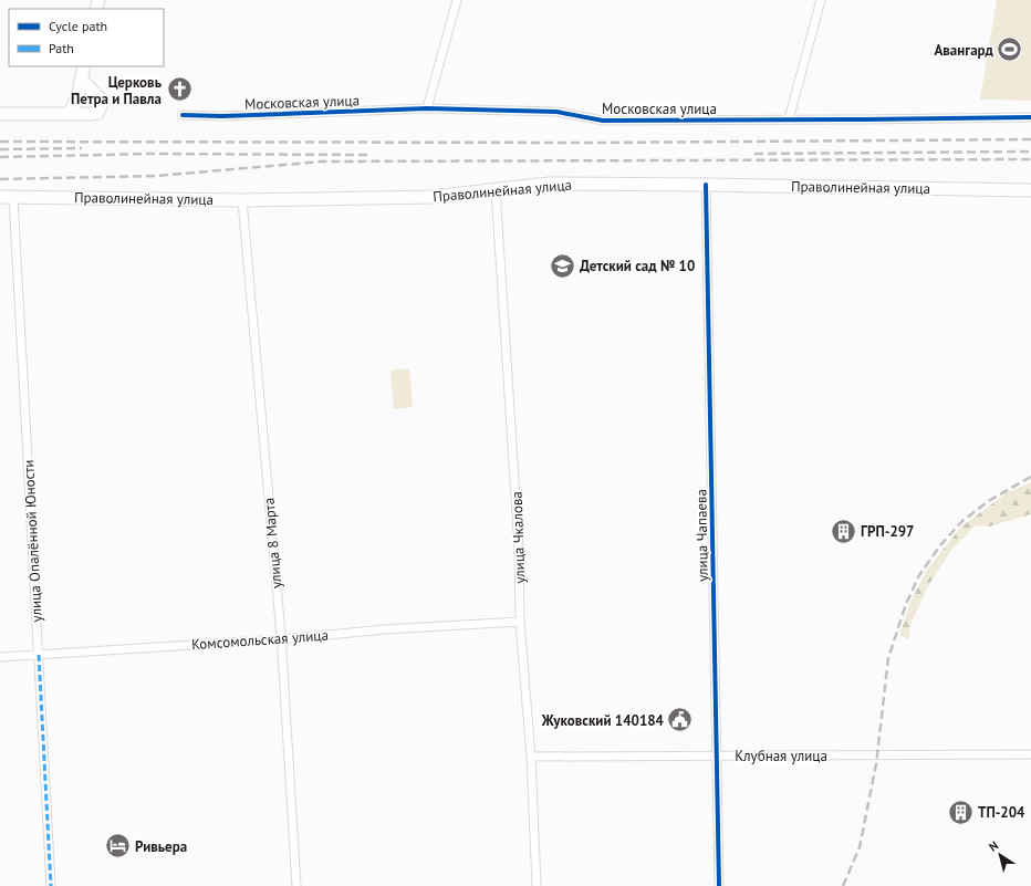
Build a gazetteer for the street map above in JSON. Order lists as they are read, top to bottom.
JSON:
{
  "streets": {
    "main road": ["Праволинейная улица"],
    "street": [
      "Московская улица",
      "улица Чапаева",
      "улица Чкалова",
      "улица Опалённой Юности",
      "улица 8 Марта",
      "Комсомольская улица",
      "Клубная улица"
    ]
  },
  "crossings": [
    ["Праволинейная улица", "улица Чапаева"],
    ["Праволинейная улица", "улица Чкалова"],
    ["Праволинейная улица", "улица Опалённой Юности"],
    ["Праволинейная улица", "улица 8 Марта"],
    ["улица Чапаева", "Клубная улица"],
    ["улица Чкалова", "Комсомольская улица"],
    ["улица Чкалова", "Клубная улица"],
    ["улица Опалённой Юности", "Комсомольская улица"],
    ["улица 8 Марта", "Комсомольская улица"]
  ],
  "places": {
    "sports": ["Авангард"],
    "church": ["Церковь Петра и Павла"],
    "school or university": ["Детский сад № 10"],
    "building": ["ГРП-297", "ТП-204"],
    "public building": ["Жуковский 140184"],
    "hotel": ["Ривьера"]
  },
  "legend": ["Cycle path", "Path"],
  "north": "top left"
}
